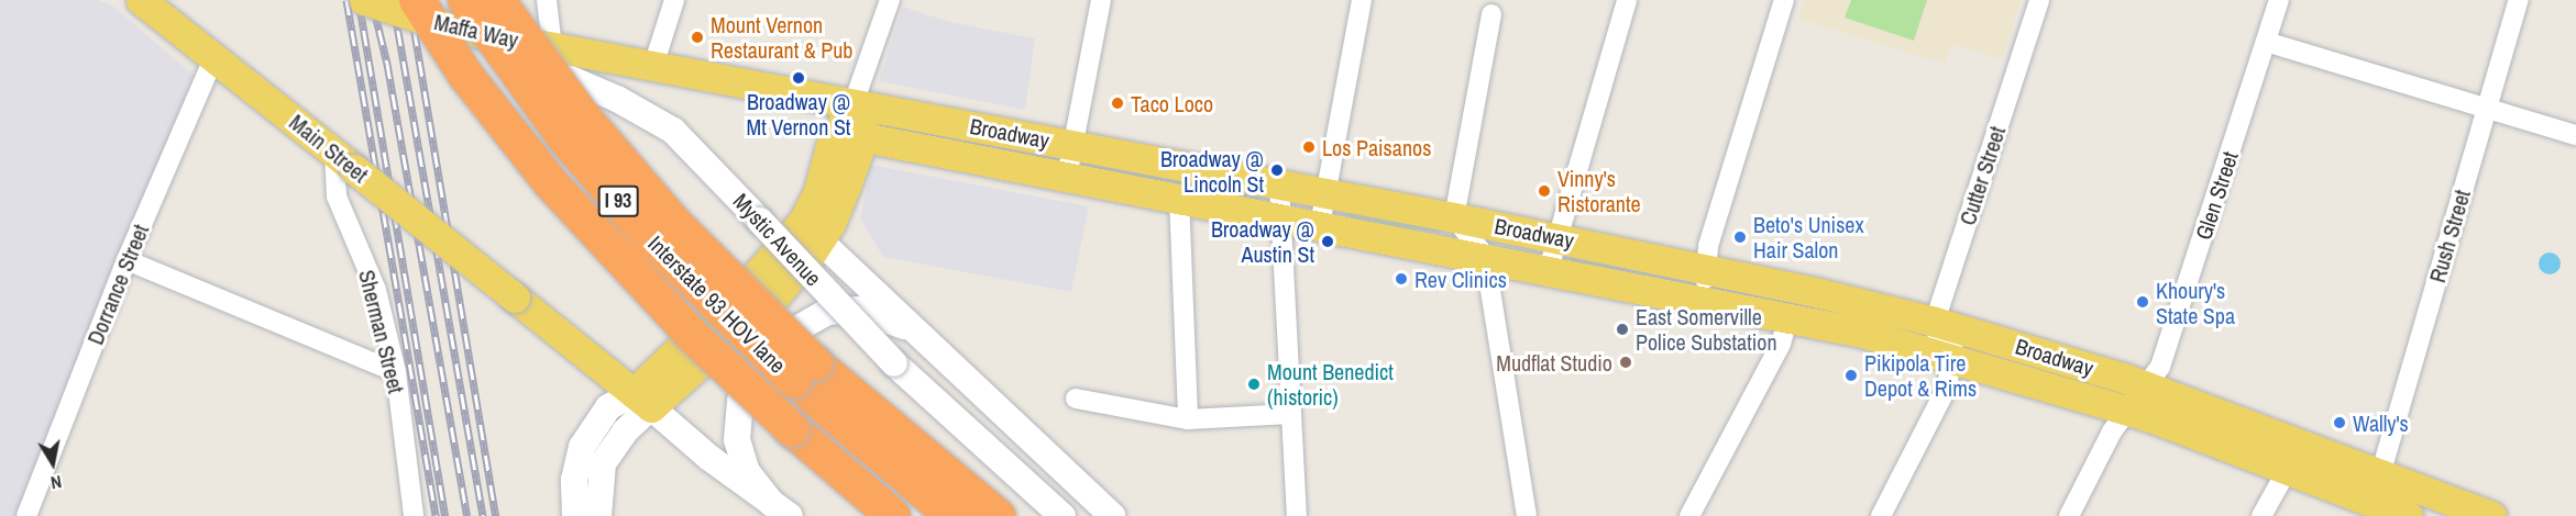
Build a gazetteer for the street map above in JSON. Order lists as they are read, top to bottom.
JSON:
{
  "streets": {
    "highway": ["I 93", "Interstate 93 HOV lane"],
    "main road": [
      "Maffa Way",
      "Broadway",
      "Main Street",
      "Mystic Avenue"
    ],
    "street": [
      "Cutter Street",
      "Glen Street",
      "Rush Street",
      "Dorrance Street",
      "Sherman Street"
    ]
  },
  "crossings": [
    ["Maffa Way", "Broadway"],
    ["Maffa Way", "Mystic Avenue"],
    ["Maffa Way", "Interstate 93 HOV lane"],
    ["Broadway", "Cutter Street"],
    ["Broadway", "Glen Street"],
    ["Broadway", "Rush Street"],
    ["Main Street", "Dorrance Street"],
    ["Main Street", "Sherman Street"],
    ["I 93", "Interstate 93 HOV lane"],
    ["Mystic Avenue", "Interstate 93 HOV lane"]
  ],
  "places": [
    "Mount Vernon Restaurant & Pub",
    "Broadway @ Mt Vernon St",
    "Taco Loco",
    "Los Paisanos",
    "Broadway @ Lincoln St",
    "Vinny's Ristorante",
    "Beto's Unisex Hair Salon",
    "Broadway @ Austin St",
    "Rev Clinics",
    "Khoury's State Spa",
    "East Somerville Police Substation",
    "Mudflat Studio",
    "Pikipola Tire Depot & Rims",
    "Mount Benedict (historic)",
    "Wally's"
  ],
  "north": "bottom"
}
